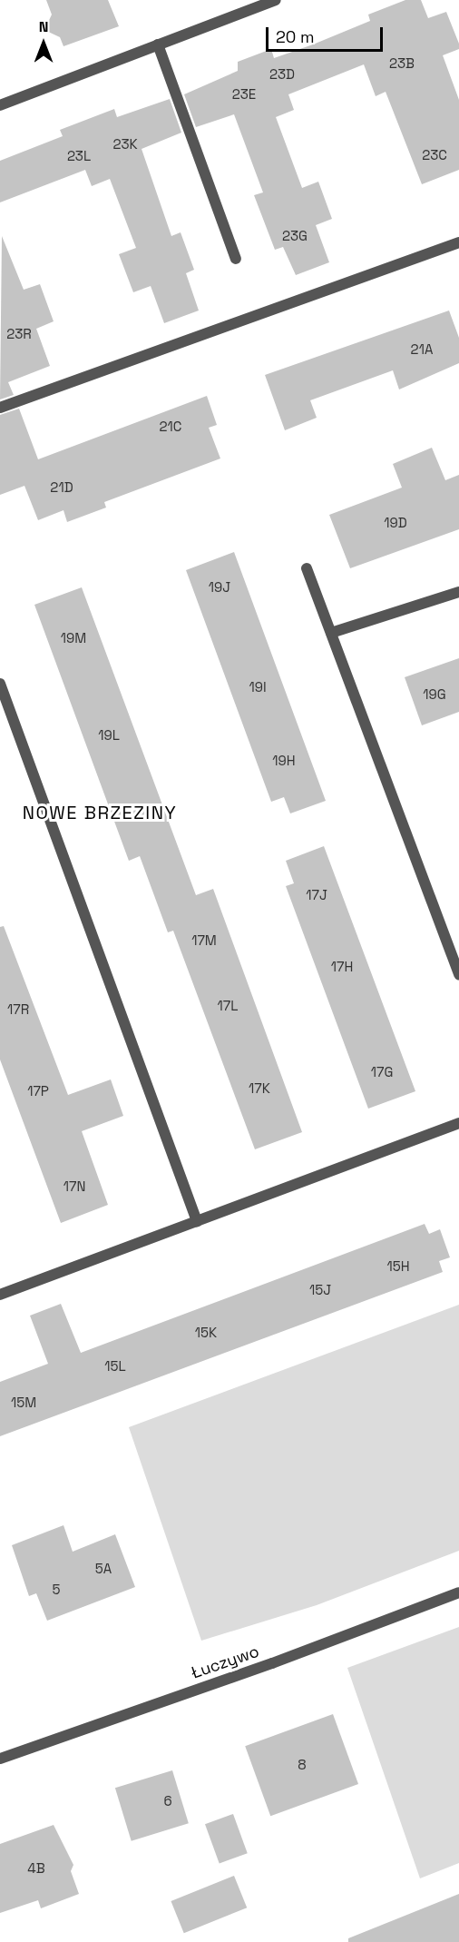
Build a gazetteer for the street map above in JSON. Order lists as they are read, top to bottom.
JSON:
{
  "streets": {
    "street": ["Łuczywo"]
  },
  "districts": ["NOWE BRZEZINY"],
  "house_numbers": [
    "23B",
    "23D",
    "23E",
    "23K",
    "23C",
    "23L",
    "23G",
    "23R",
    "21A",
    "21C",
    "21D",
    "19D",
    "19J",
    "19M",
    "19I",
    "19G",
    "19L",
    "19H",
    "17J",
    "17M",
    "17H",
    "17L",
    "17R",
    "17G",
    "17K",
    "17P",
    "17N",
    "15H",
    "15J",
    "15K",
    "15L",
    "15M",
    "5A",
    "5",
    "8",
    "6",
    "4B"
  ],
  "scale_bar": "20 m",
  "north": "top"
}
